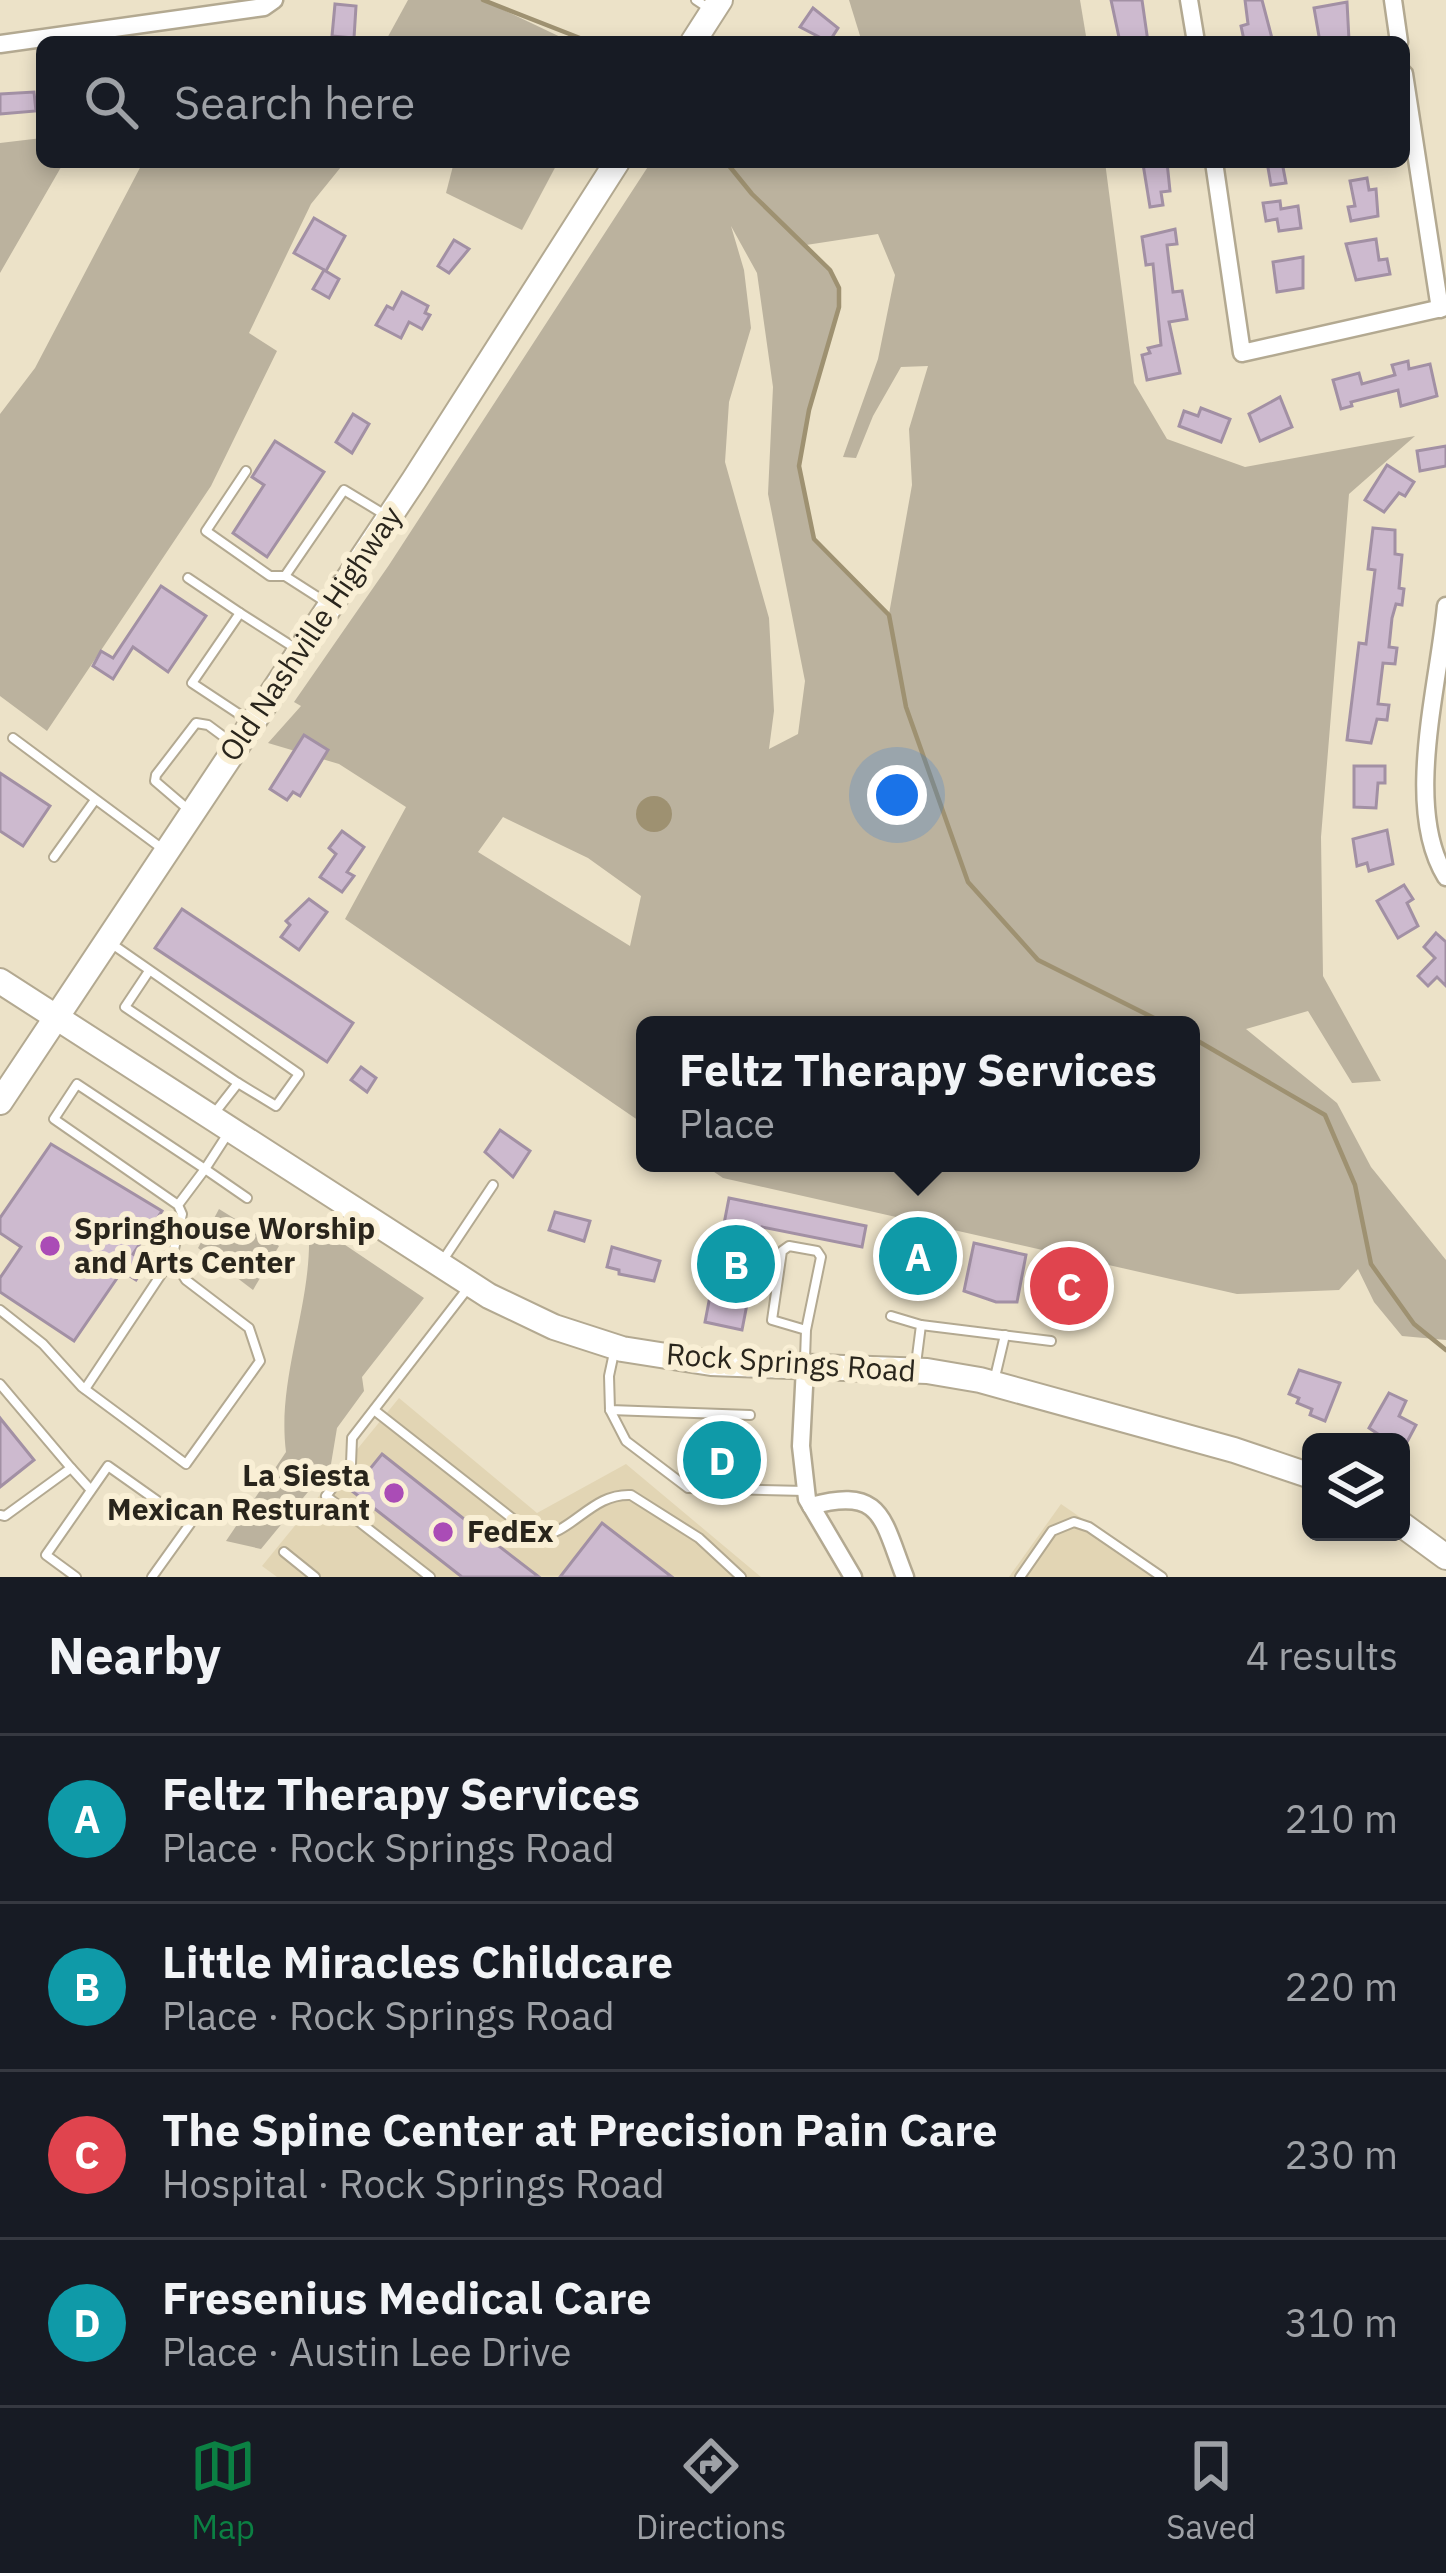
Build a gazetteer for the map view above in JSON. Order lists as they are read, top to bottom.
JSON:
{
  "streets": {
    "street": ["Old Nashville Highway", "Rock Springs Road"]
  },
  "crossings": [
    ["Old Nashville Highway", "Rock Springs Road"]
  ],
  "places": ["Springhouse Worship and Arts Center", "La Siesta Mexican Resturant", "FedEx"],
  "page": {
    "search": "Search here",
    "popup": ["Feltz Therapy Services", "Place"],
    "pins": [
      "A",
      "B",
      "C",
      "D"
    ],
    "heading": ["Nearby", "4 results"],
    "list": [
      {
        "mark": "A",
        "name": "Feltz Therapy Services",
        "note": "Place · Rock Springs Road",
        "value": "210 m"
      },
      {
        "mark": "B",
        "name": "Little Miracles Childcare",
        "note": "Place · Rock Springs Road",
        "value": "220 m"
      },
      {
        "mark": "C",
        "name": "The Spine Center at Precision Pain Care",
        "note": "Hospital · Rock Springs Road",
        "value": "230 m"
      },
      {
        "mark": "D",
        "name": "Fresenius Medical Care",
        "note": "Place · Austin Lee Drive",
        "value": "310 m"
      }
    ],
    "nav": ["Map", "Directions", "Saved"]
  }
}
